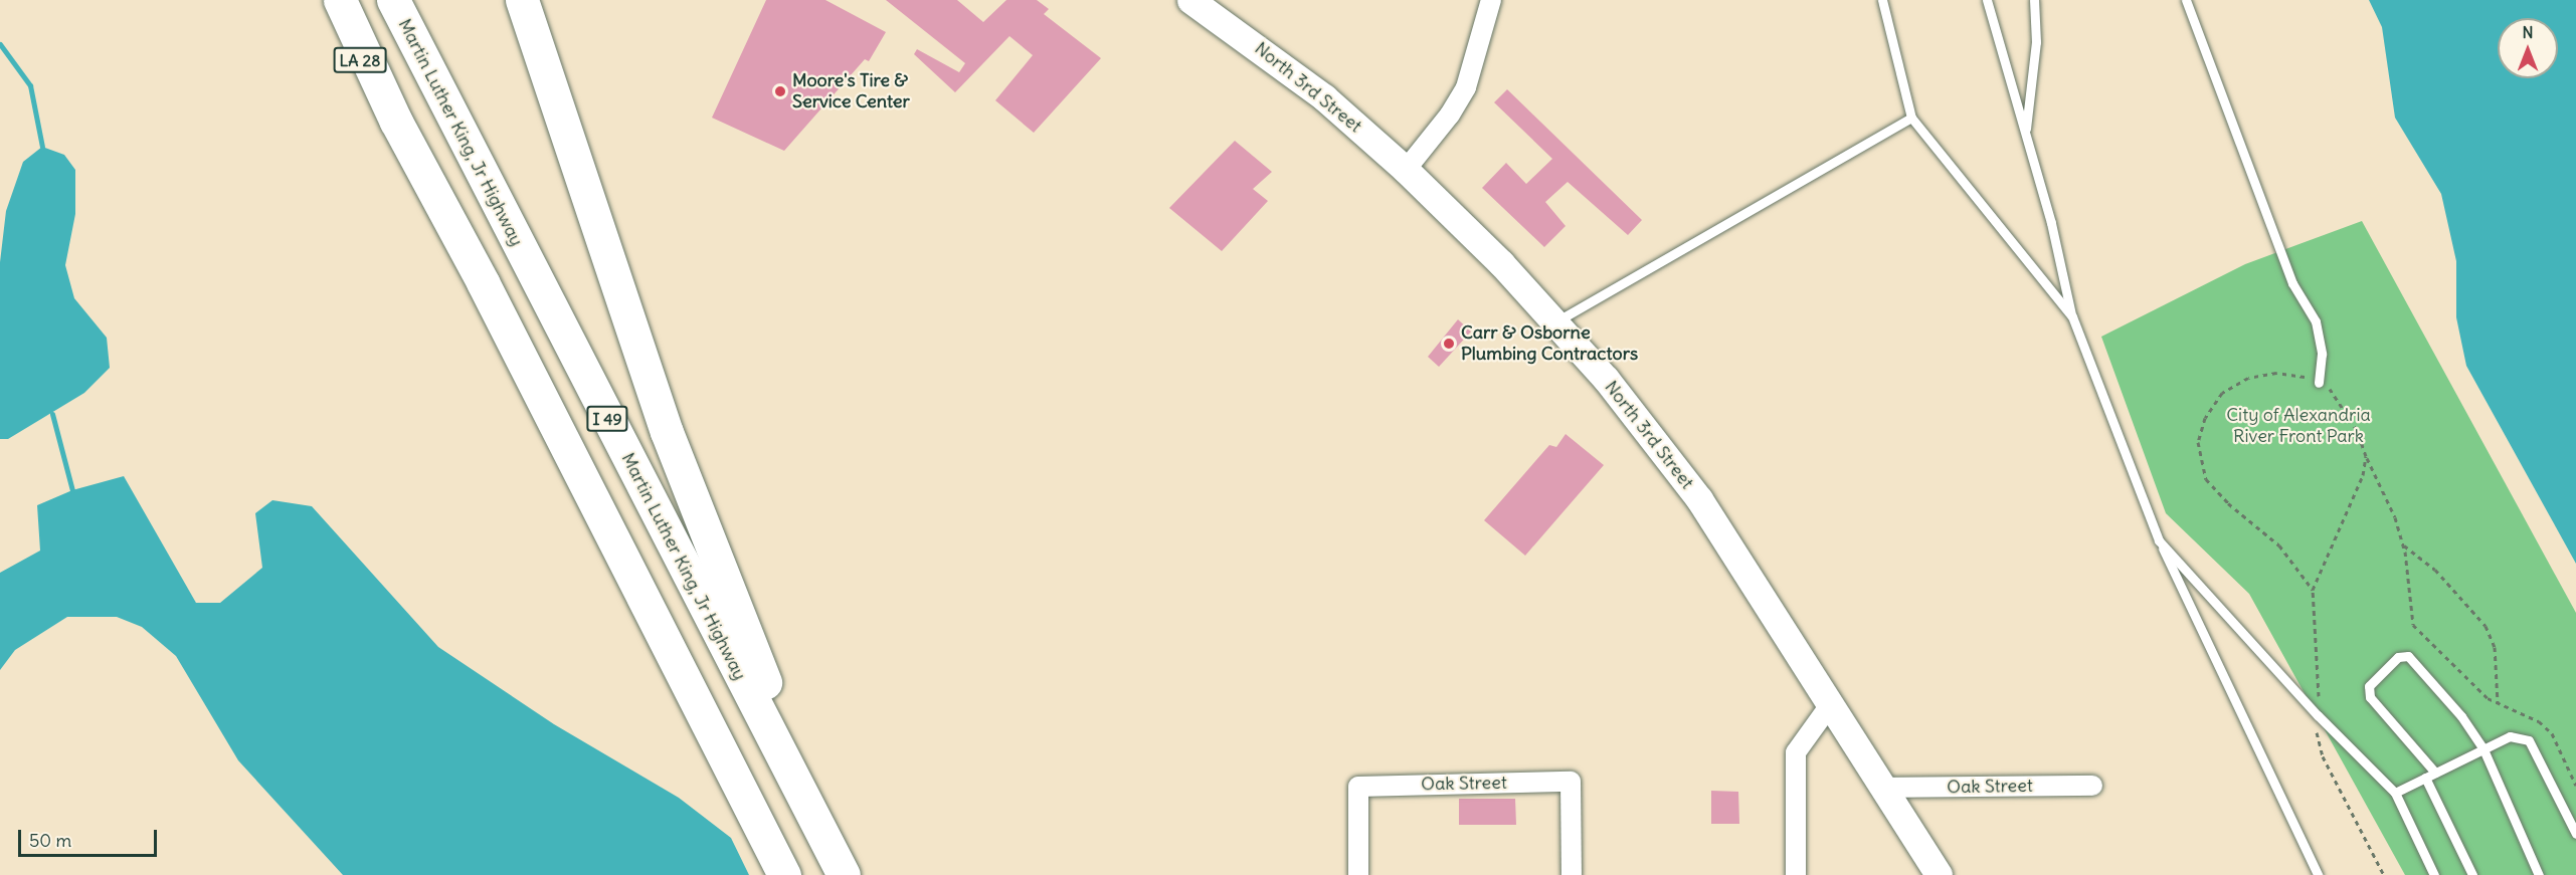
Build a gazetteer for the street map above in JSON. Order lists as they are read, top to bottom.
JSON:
{
  "streets": {
    "highway": ["LA 28", "Martin Luther King, Jr Highway", "I 49"],
    "main road": ["North 3rd Street"],
    "street": ["Oak Street"]
  },
  "crossings": [
    ["LA 28", "I 49"],
    ["North 3rd Street", "Oak Street"]
  ],
  "parks": ["City of Alexandria River Front Park"],
  "places": ["Moore's Tire & Service Center", "Carr & Osborne Plumbing Contractors"],
  "scale_bar": "50 m",
  "north": "top"
}
